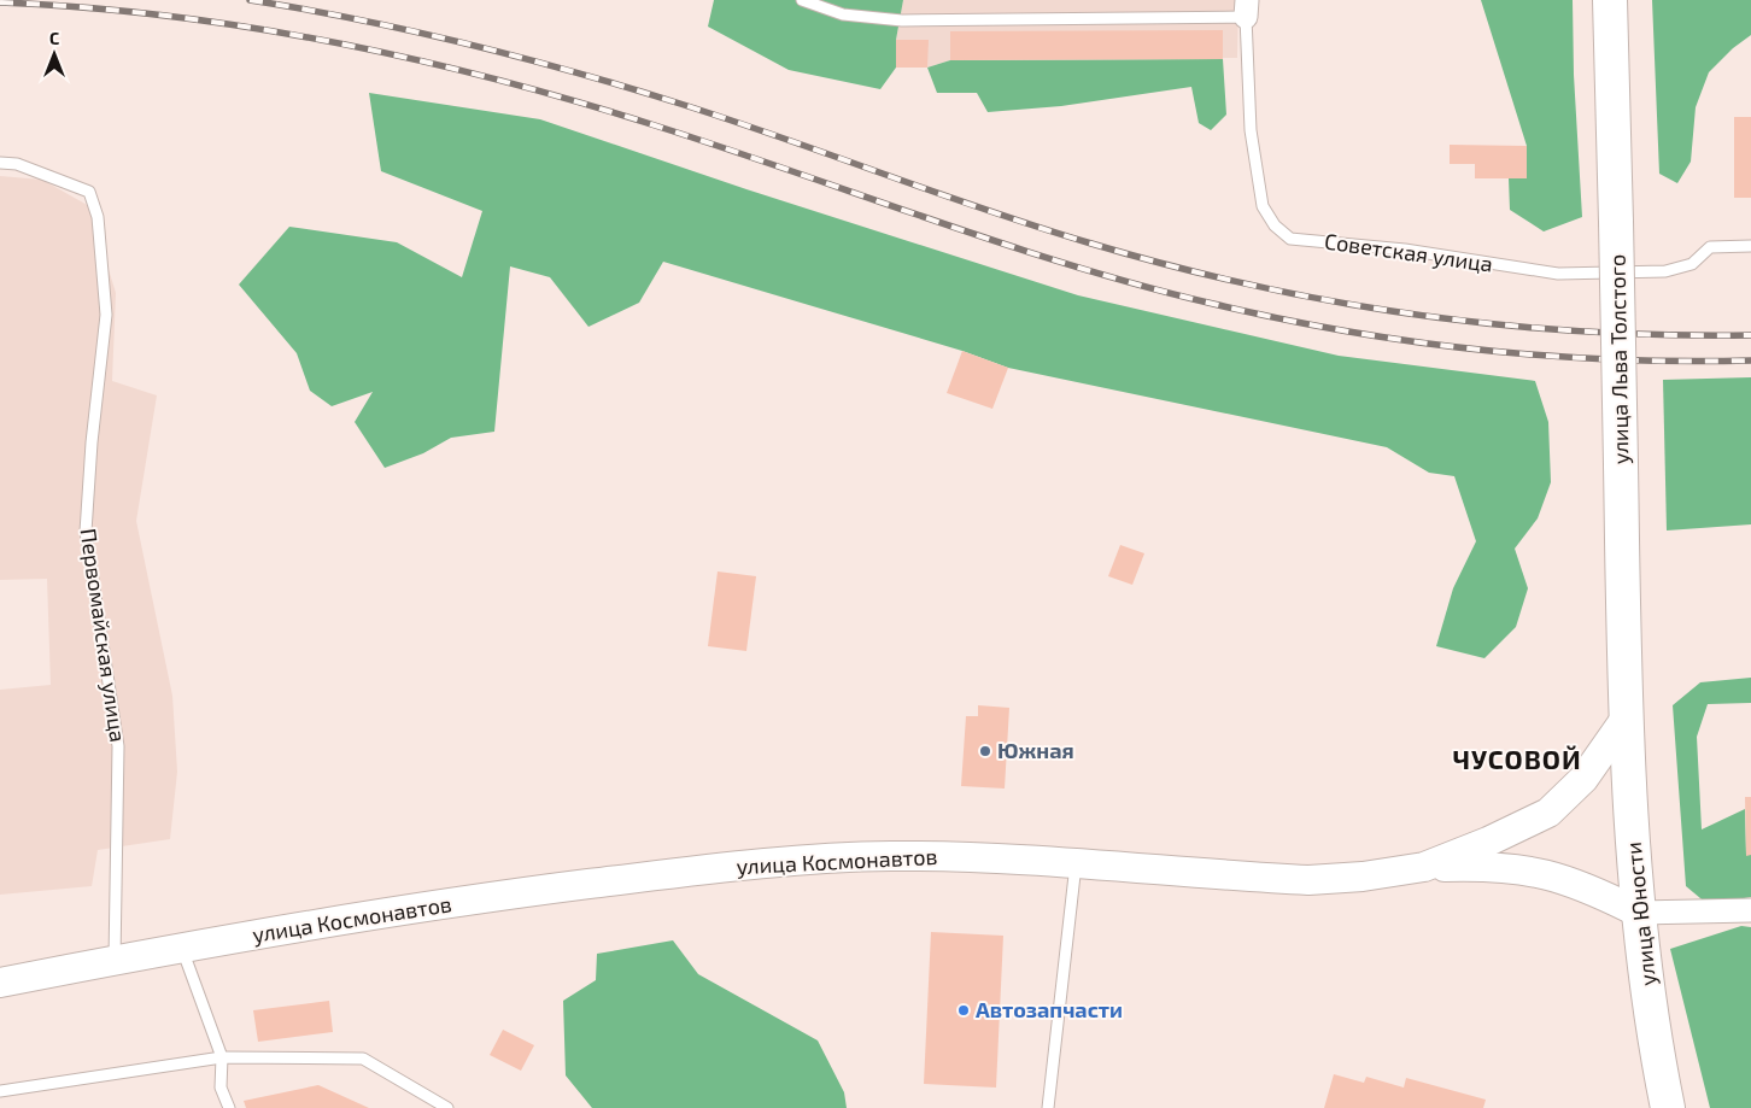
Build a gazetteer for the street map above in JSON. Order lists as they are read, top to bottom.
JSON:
{
  "streets": {
    "main road": ["улица Льва Толстого", "улица Юности"],
    "street": ["улица Космонавтов"],
    "lane": ["Советская улица", "Первомайская улица"]
  },
  "crossings": [
    ["улица Льва Толстого", "улица Космонавтов"],
    ["улица Льва Толстого", "улица Юности"],
    ["Первомайская улица", "улица Космонавтов"],
    ["улица Космонавтов", "улица Юности"]
  ],
  "districts": ["ЧУСОВОЙ"],
  "places": ["Южная", "Автозапчасти"],
  "north": "top"
}
